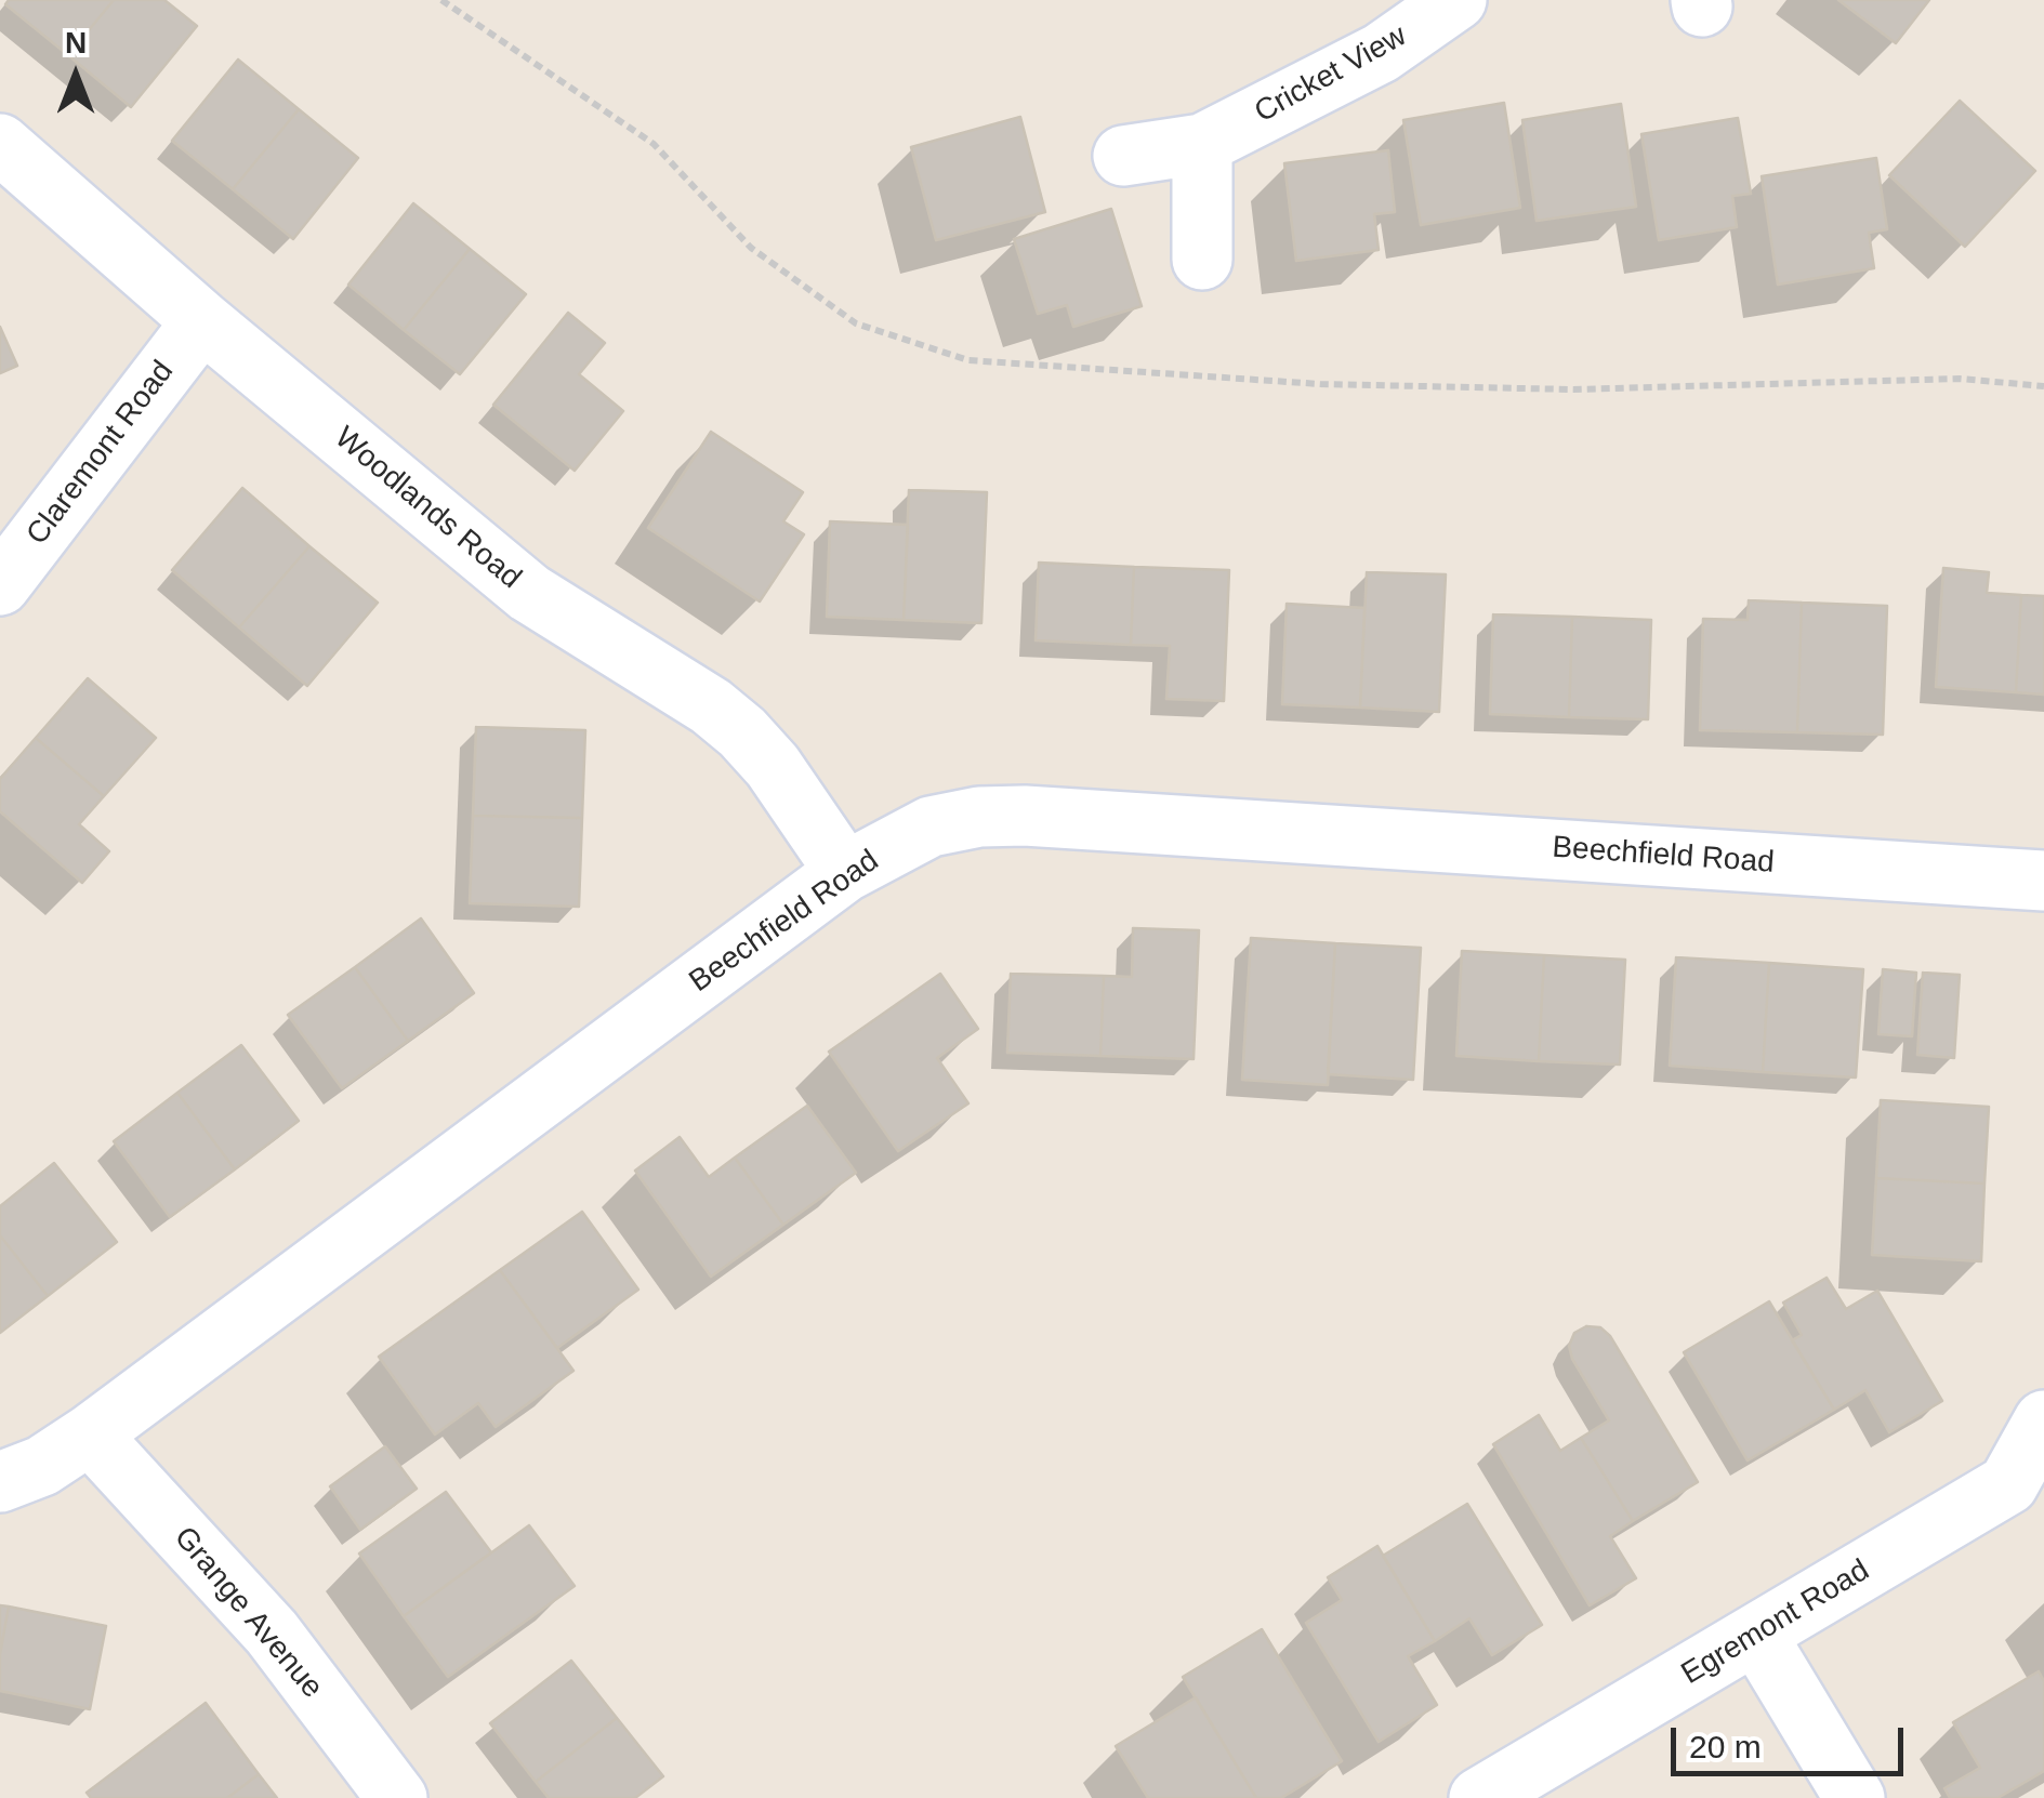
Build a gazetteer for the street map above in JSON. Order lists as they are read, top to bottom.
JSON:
{
  "streets": {
    "street": [
      "Cricket View",
      "Claremont Road",
      "Woodlands Road",
      "Beechfield Road",
      "Grange Avenue",
      "Egremont Road"
    ]
  },
  "crossings": [
    ["Claremont Road", "Woodlands Road"],
    ["Woodlands Road", "Beechfield Road"],
    ["Beechfield Road", "Grange Avenue"]
  ],
  "scale_bar": "20 m",
  "north": "top"
}
